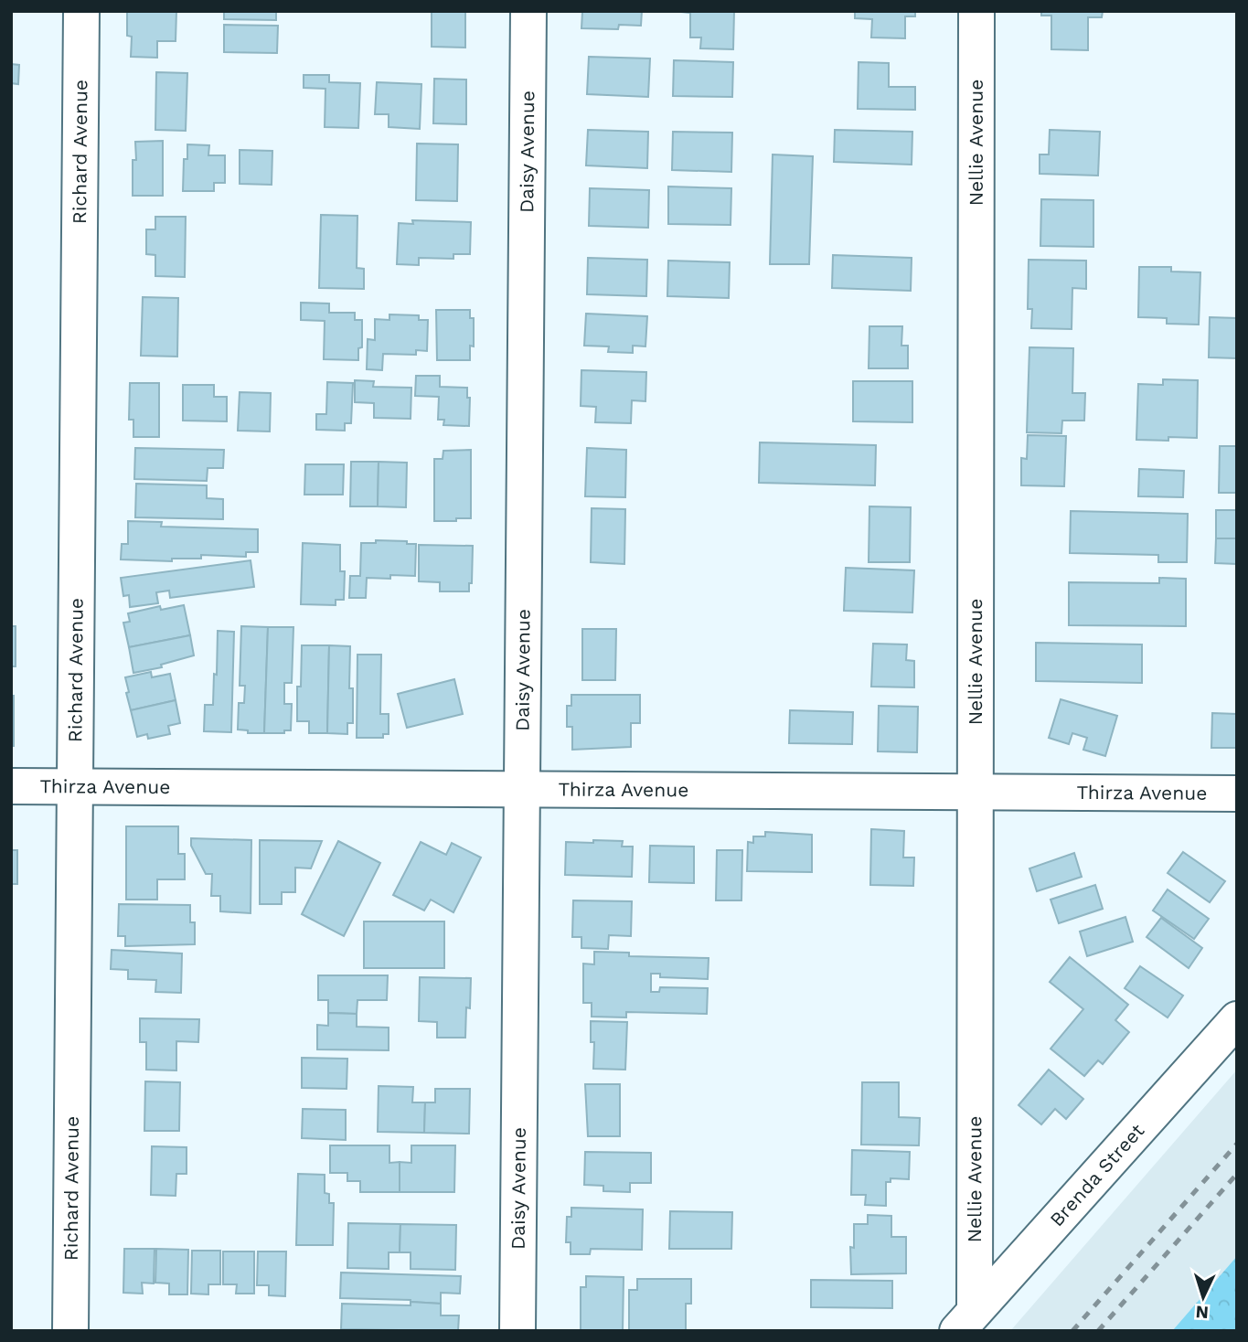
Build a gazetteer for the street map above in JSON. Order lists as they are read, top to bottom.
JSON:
{
  "streets": {
    "street": [
      "Nellie Avenue",
      "Richard Avenue",
      "Daisy Avenue",
      "Thirza Avenue",
      "Brenda Street"
    ]
  },
  "crossings": [
    ["Nellie Avenue", "Thirza Avenue"],
    ["Nellie Avenue", "Brenda Street"],
    ["Richard Avenue", "Thirza Avenue"],
    ["Daisy Avenue", "Thirza Avenue"]
  ],
  "north": "bottom"
}
